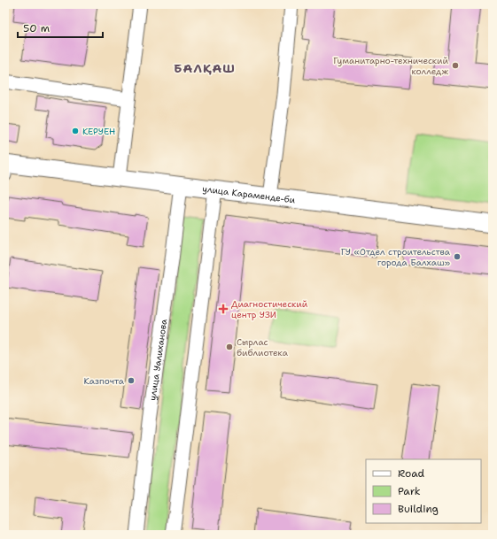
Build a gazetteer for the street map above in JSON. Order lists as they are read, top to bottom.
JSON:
{
  "streets": {
    "main road": ["улица Караменде-би"],
    "street": ["улица Уалиханова"]
  },
  "crossings": [
    ["улица Караменде-би", "улица Уалиханова"]
  ],
  "districts": ["БАЛҚАШ"],
  "places": {
    "other": [
      "Гуманитарно-технический колледж",
      "КЕРУЕН",
      "ГУ «Отдел строительства города Балхаш»",
      "Сырлас библиотека",
      "Казпочта"
    ],
    "health": ["Диагностический центр УЗИ"]
  },
  "legend": ["Road", "Park", "Building"],
  "scale_bar": "50 m"
}
